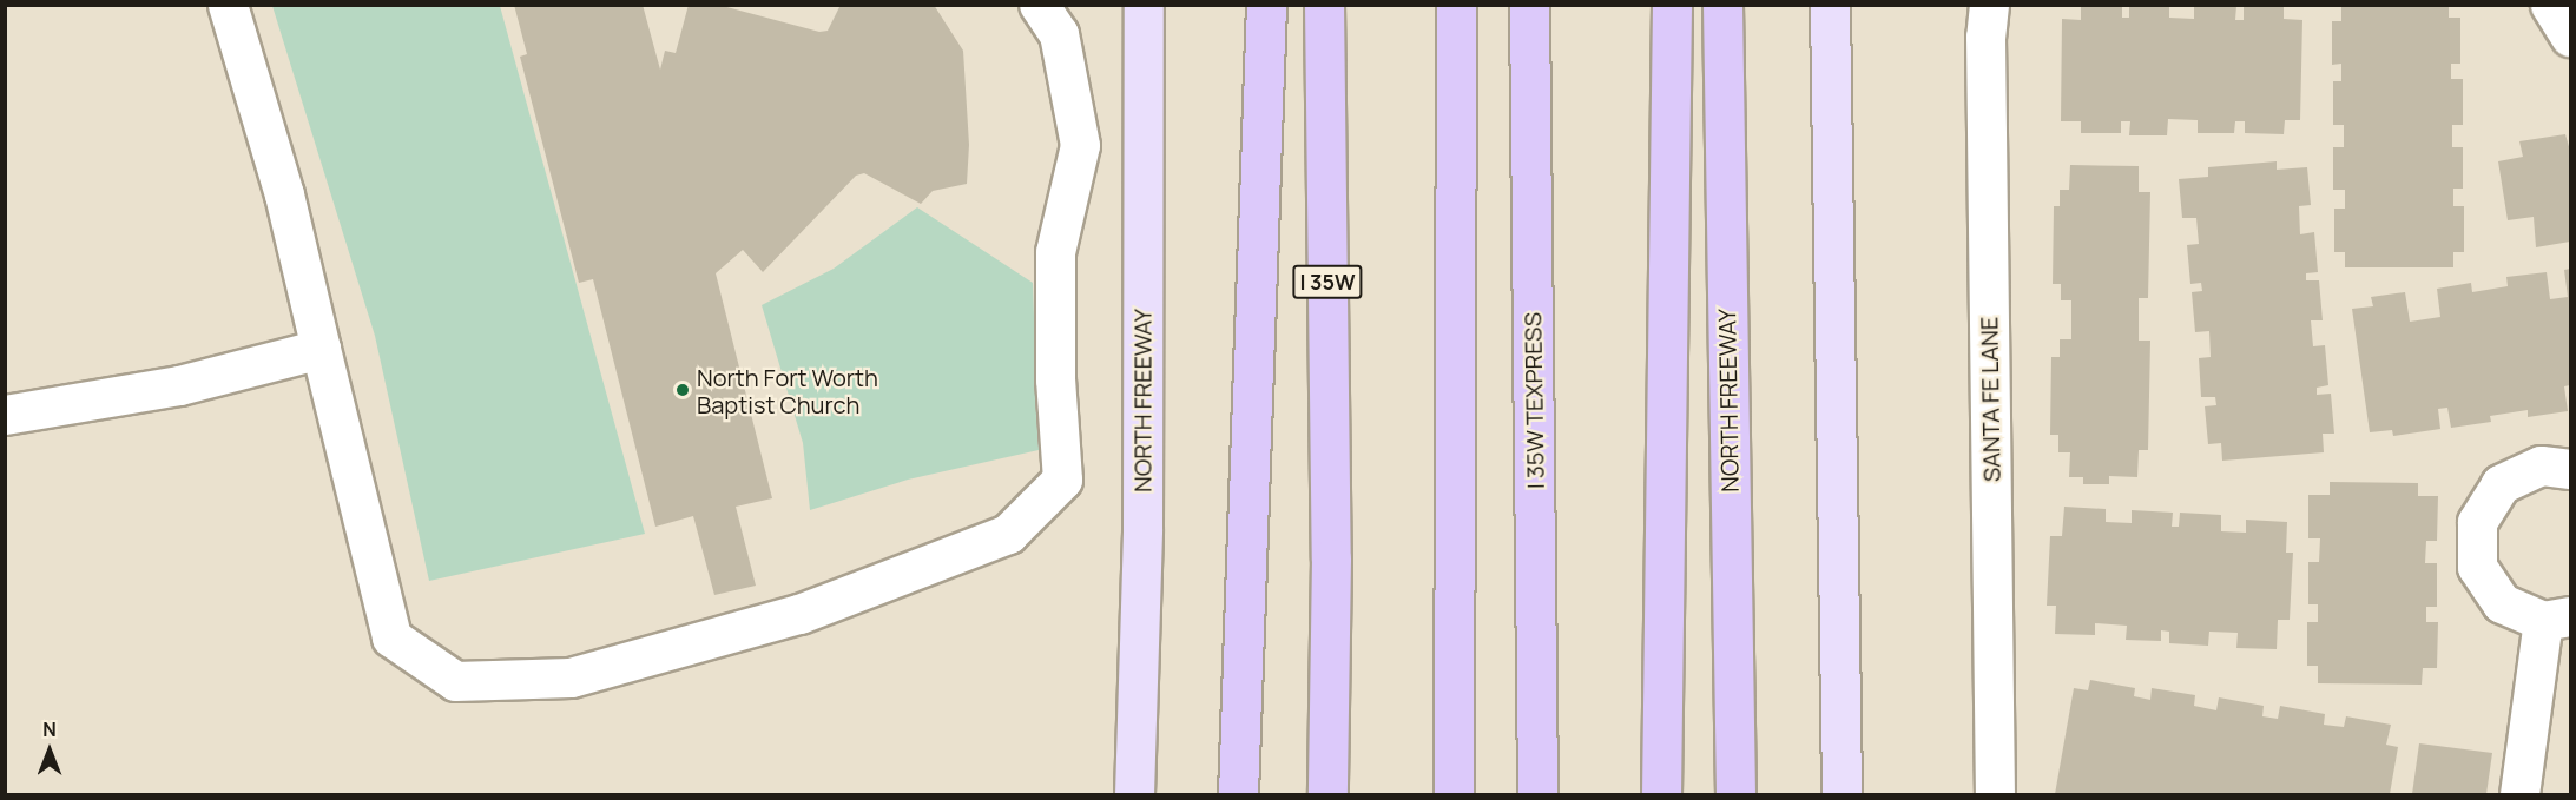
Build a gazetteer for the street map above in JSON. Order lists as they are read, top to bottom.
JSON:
{
  "streets": {
    "highway": ["I 35W", "NORTH FREEWAY", "I 35W TEXPRESS"],
    "lane": ["SANTA FE LANE"]
  },
  "places": ["North Fort Worth Baptist Church"],
  "north": "top"
}
